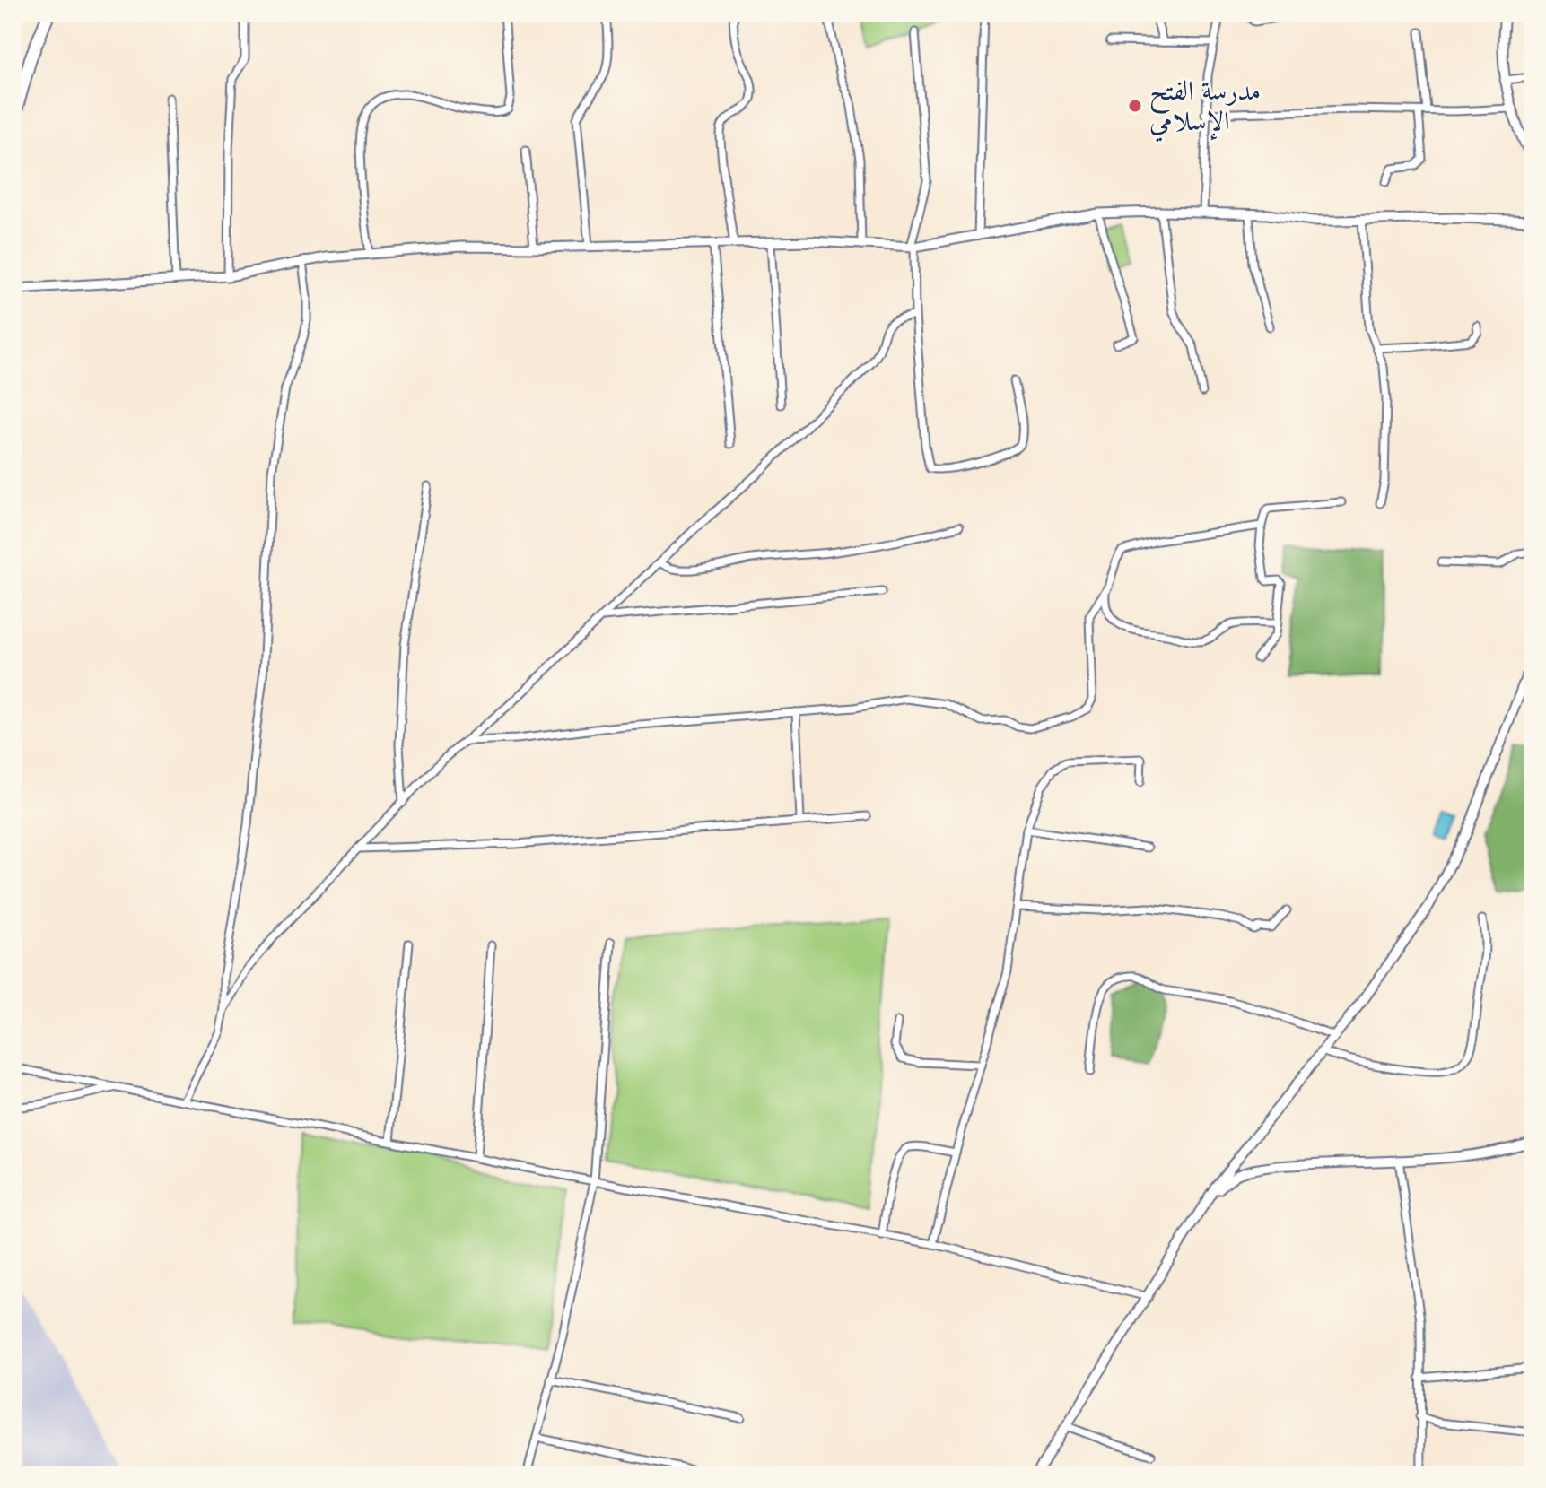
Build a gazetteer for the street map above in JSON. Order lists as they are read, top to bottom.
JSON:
{
  "places": ["مدرسة الفتح الإسلامي"]
}
